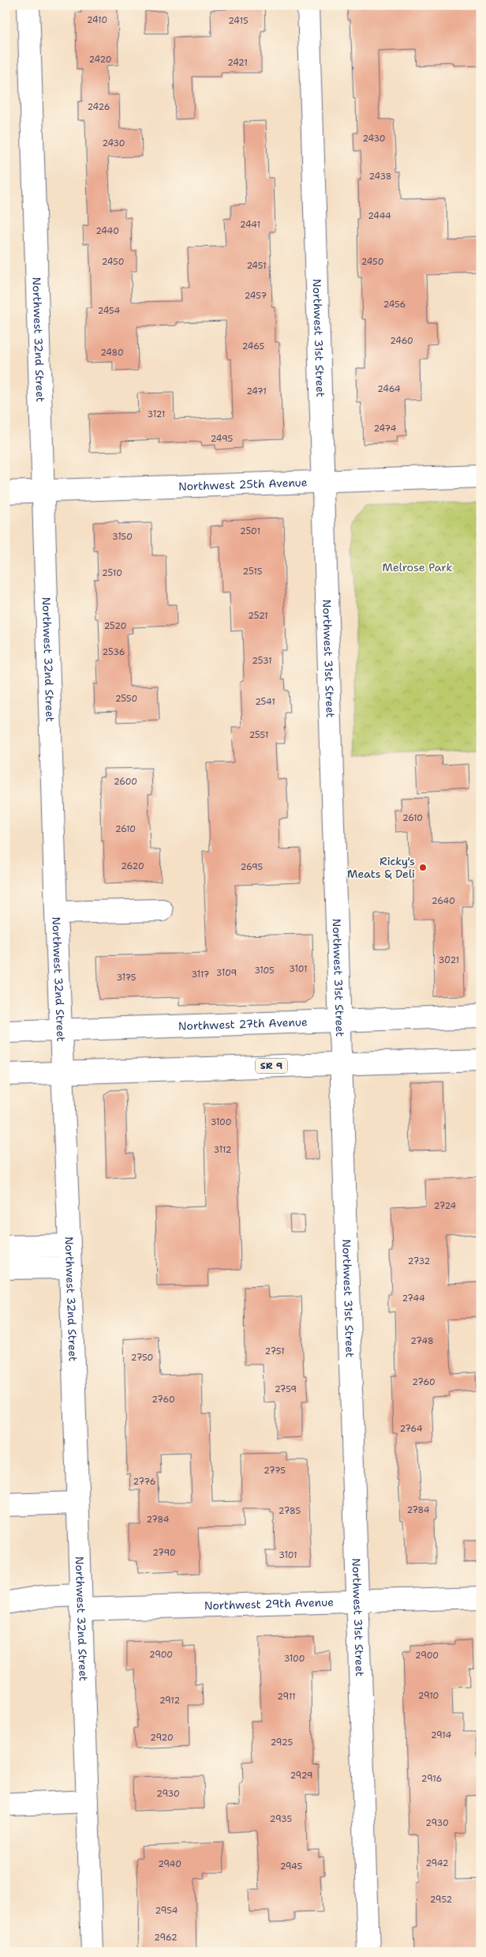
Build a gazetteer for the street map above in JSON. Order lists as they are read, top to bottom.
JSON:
{
  "streets": {
    "main road": [
      "Northwest 32nd Street",
      "Northwest 31st Street",
      "Northwest 25th Avenue",
      "Northwest 27th Avenue",
      "SR 9",
      "Northwest 29th Avenue"
    ]
  },
  "crossings": [
    ["Northwest 32nd Street", "Northwest 25th Avenue"],
    ["Northwest 32nd Street", "Northwest 27th Avenue"],
    ["Northwest 32nd Street", "SR 9"],
    ["Northwest 32nd Street", "Northwest 29th Avenue"],
    ["Northwest 31st Street", "Northwest 25th Avenue"],
    ["Northwest 31st Street", "Northwest 27th Avenue"],
    ["Northwest 31st Street", "SR 9"],
    ["Northwest 31st Street", "Northwest 29th Avenue"]
  ],
  "parks": ["Melrose Park"],
  "places": ["Ricky's Meats & Deli"],
  "house_numbers": [
    "2410",
    "2415",
    "2420",
    "2421",
    "2426",
    "2430",
    "2430",
    "2438",
    "2444",
    "2441",
    "2440",
    "2450",
    "2450",
    "2451",
    "2457",
    "2456",
    "2454",
    "2460",
    "2465",
    "2480",
    "2464",
    "2471",
    "3121",
    "2474",
    "2495",
    "2501",
    "3150",
    "2515",
    "2510",
    "2521",
    "2520",
    "2536",
    "2531",
    "2550",
    "2541",
    "2551",
    "2600",
    "2610",
    "2610",
    "2620",
    "2695",
    "2640",
    "3021",
    "3101",
    "3105",
    "3109",
    "3117",
    "3175",
    "3100",
    "3112",
    "2724",
    "2732",
    "2744",
    "2748",
    "2751",
    "2750",
    "2760",
    "2759",
    "2760",
    "2764",
    "2775",
    "2776",
    "2784",
    "2785",
    "2784",
    "2790",
    "3101",
    "2900",
    "2900",
    "3100",
    "2910",
    "2911",
    "2912",
    "2914",
    "2920",
    "2925",
    "2929",
    "2916",
    "2930",
    "2935",
    "2930",
    "2942",
    "2940",
    "2945",
    "2952",
    "2954",
    "2962"
  ]
}
